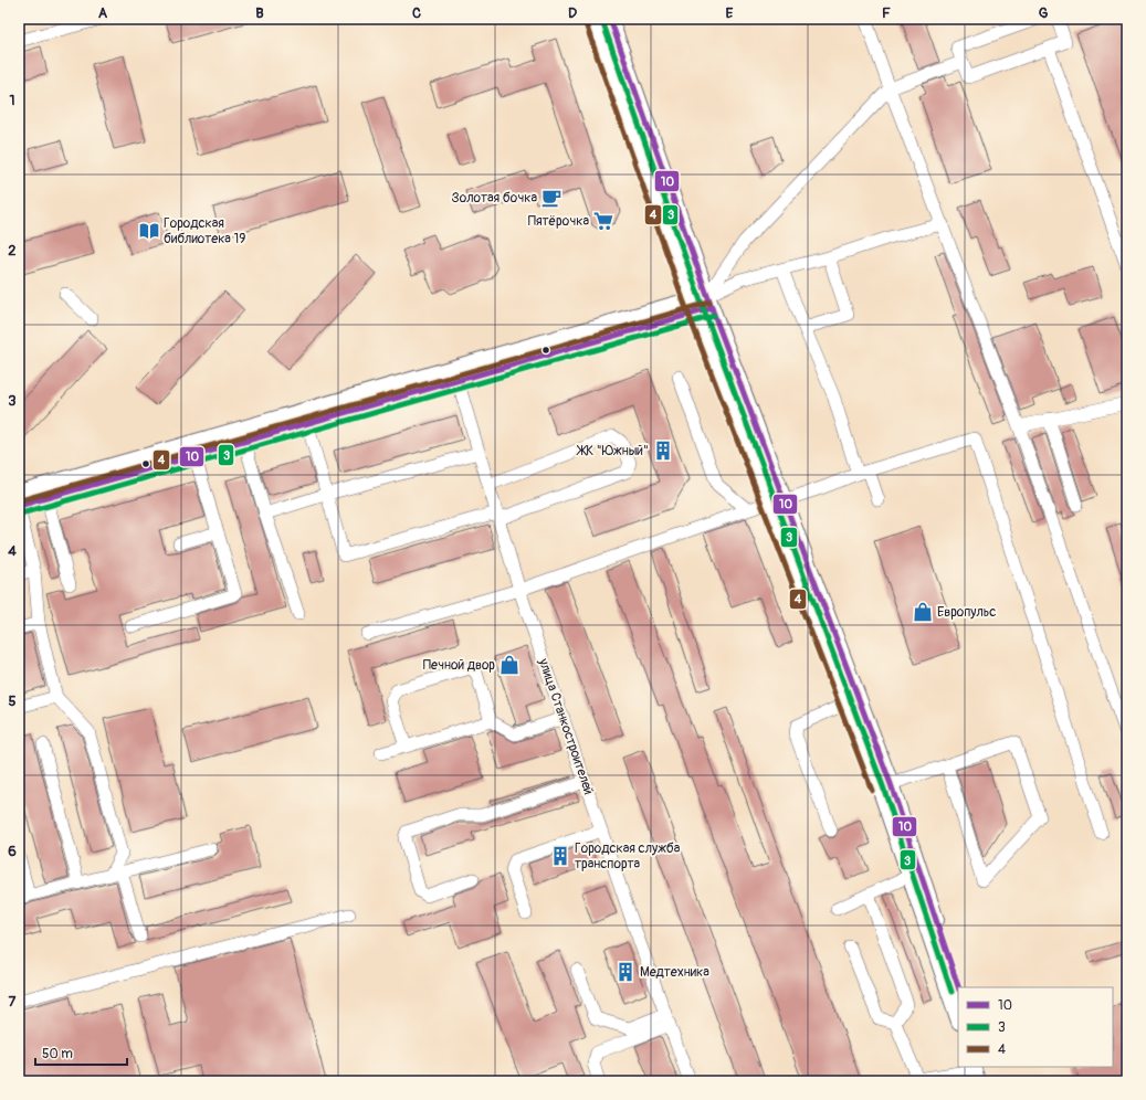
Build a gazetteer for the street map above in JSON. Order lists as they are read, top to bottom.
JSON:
{
  "streets": {
    "street": ["улица Станкостроителей"]
  },
  "places": {
    "cafe": ["Золотая бочка"],
    "supermarket": ["Пятёрочка"],
    "library": ["Городская библиотека 19"],
    "building": ["ЖК \"Южный\"", "Городская служба транспорта", "Медтехника"],
    "shop": ["Европульс", "Печной двор"]
  },
  "lines": ["transit line 10", "transit line 3", "transit line 4"],
  "legend": ["10", "3", "4"],
  "scale_bar": "50 m",
  "grid": {
    "columns": [
      "A",
      "B",
      "C",
      "D",
      "E",
      "F",
      "G"
    ],
    "rows": [
      "1",
      "2",
      "3",
      "4",
      "5",
      "6",
      "7"
    ]
  }
}
